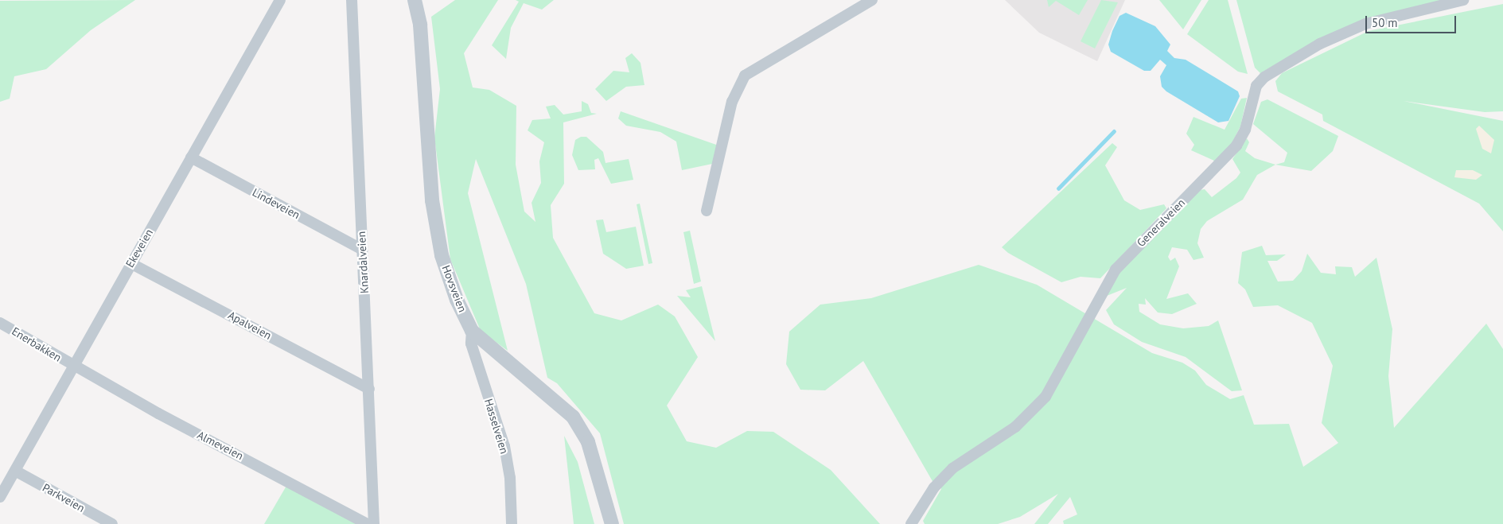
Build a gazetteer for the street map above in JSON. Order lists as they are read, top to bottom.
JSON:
{
  "streets": {
    "street": [
      "Lindeveien",
      "Generalveien",
      "Ekeveien",
      "Knardalveien",
      "Hovsveien",
      "Apalveien",
      "Enerbakken",
      "Hasselveien",
      "Almeveien",
      "Parkveien"
    ]
  },
  "crossings": [
    ["Lindeveien", "Ekeveien"],
    ["Lindeveien", "Knardalveien"],
    ["Ekeveien", "Apalveien"],
    ["Ekeveien", "Enerbakken"],
    ["Ekeveien", "Almeveien"],
    ["Ekeveien", "Parkveien"],
    ["Knardalveien", "Apalveien"],
    ["Hovsveien", "Hasselveien"],
    ["Enerbakken", "Almeveien"]
  ],
  "scale_bar": "50 m"
}
